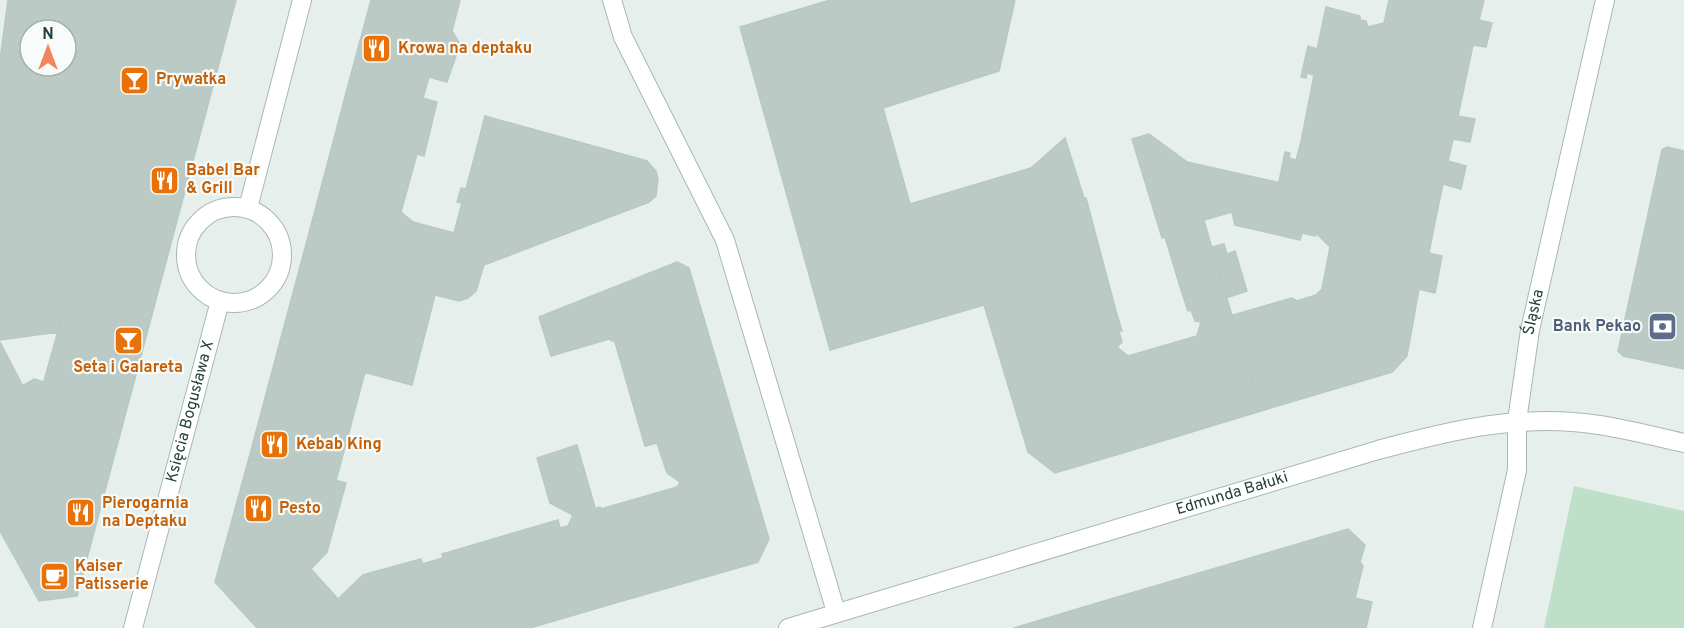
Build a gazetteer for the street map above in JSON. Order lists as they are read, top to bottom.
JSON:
{
  "streets": {
    "street": ["Śląska", "Księcia Bogusława X", "Edmunda Bałuki"]
  },
  "crossings": [
    ["Śląska", "Edmunda Bałuki"]
  ],
  "places": {
    "restaurant": [
      "Krowa na deptaku",
      "Babel Bar & Grill",
      "Kebab King",
      "Pesto",
      "Pierogarnia na Deptaku"
    ],
    "bar": ["Prywatka", "Seta i Galareta"],
    "bank": ["Bank Pekao"],
    "cafe": ["Kaiser Patisserie"]
  },
  "north": "top"
}
